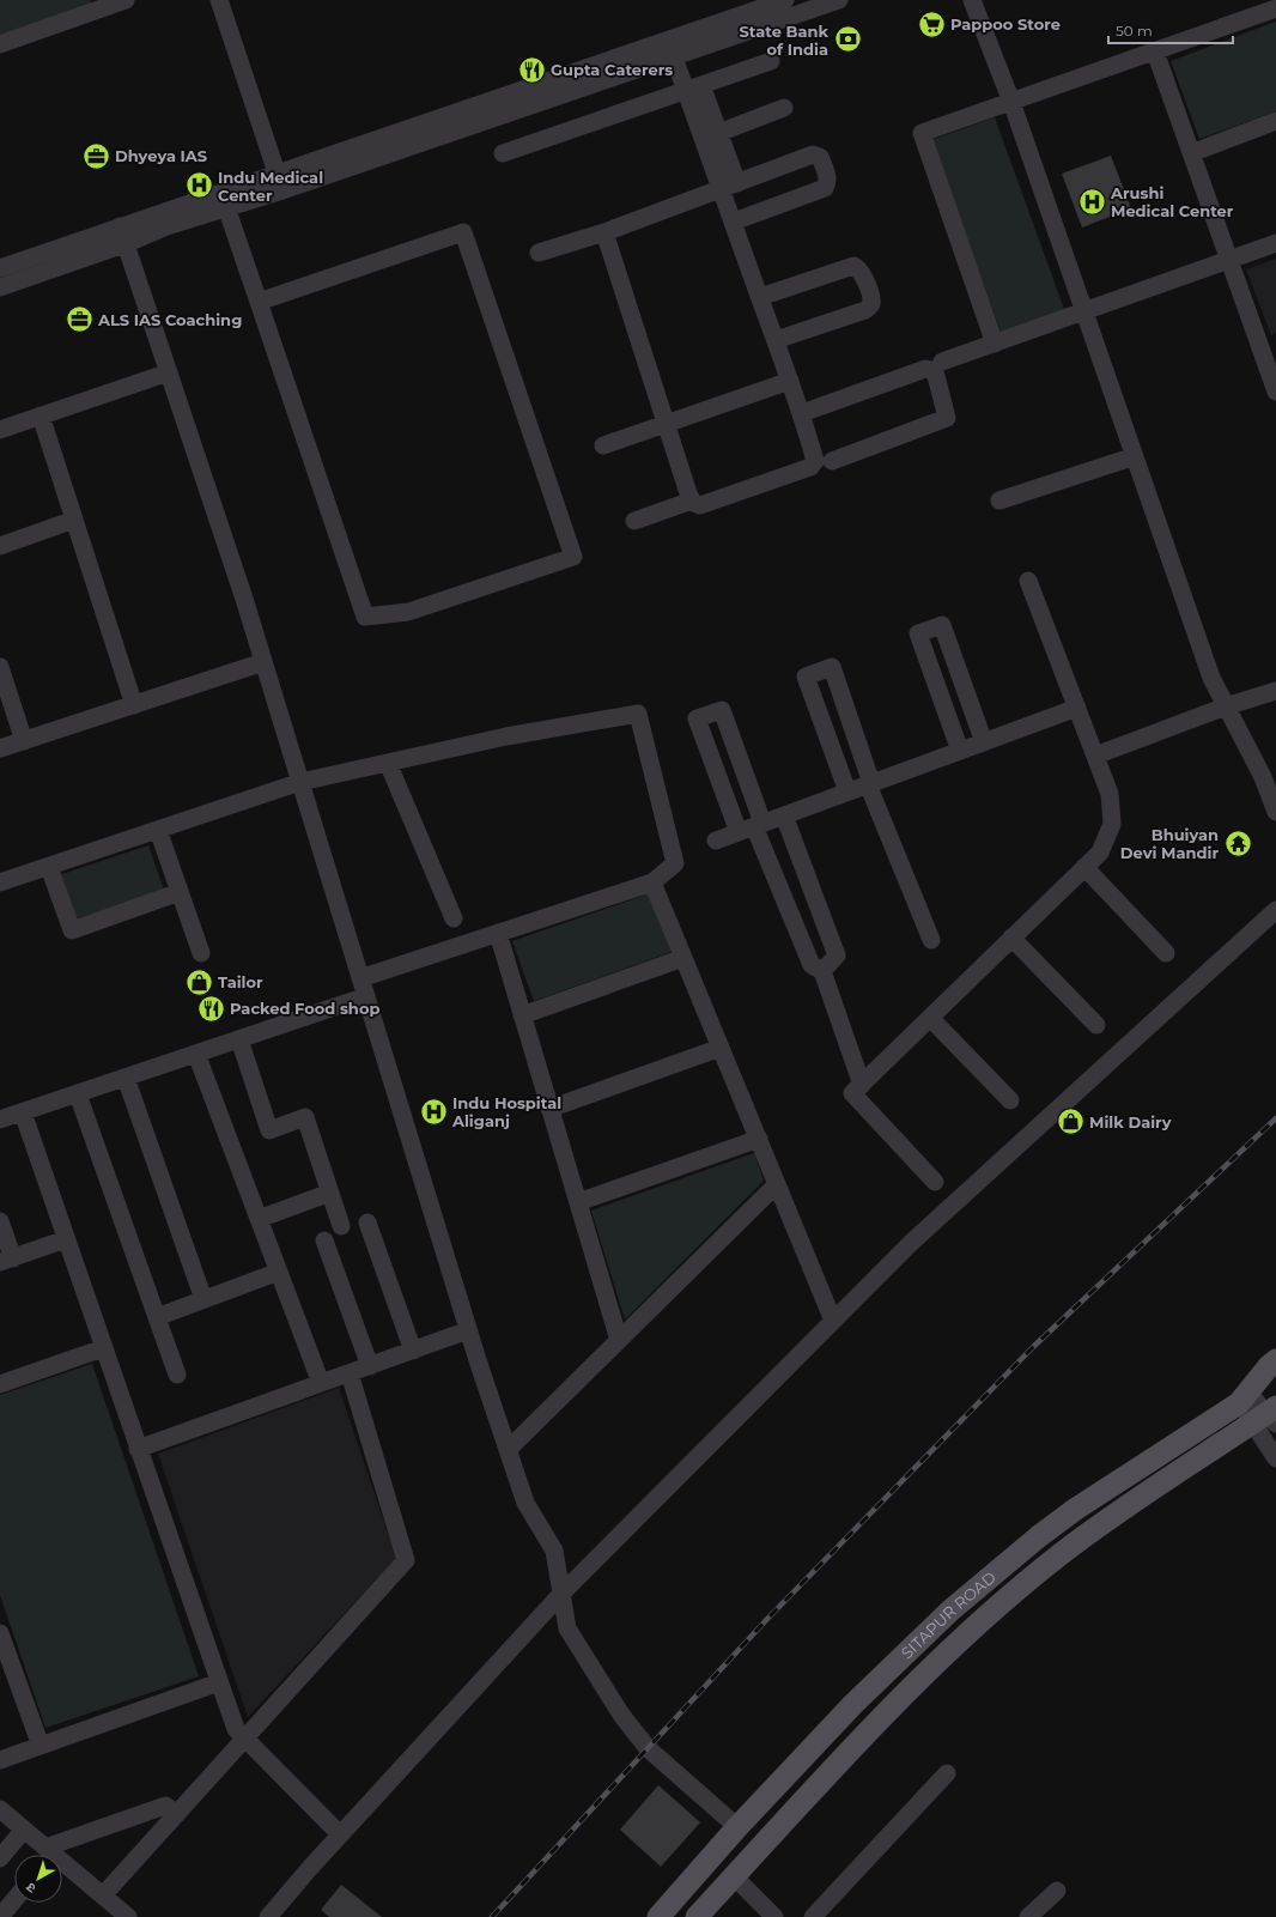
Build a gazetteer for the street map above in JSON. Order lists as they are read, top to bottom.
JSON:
{
  "streets": {
    "main road": ["SITAPUR ROAD"]
  },
  "places": {
    "supermarket": ["Pappoo Store"],
    "bank": ["State Bank of India"],
    "restaurant": ["Gupta Caterers", "Packed Food shop"],
    "office": ["Dhyeya IAS", "ALS IAS Coaching"],
    "hospital": ["Indu Medical Center", "Arushi Medical Center", "Indu Hospital Aliganj"],
    "temple": ["Bhuiyan Devi Mandir"],
    "shop": ["Tailor", "Milk Dairy"]
  },
  "scale_bar": "50 m",
  "north": "bottom left"
}
